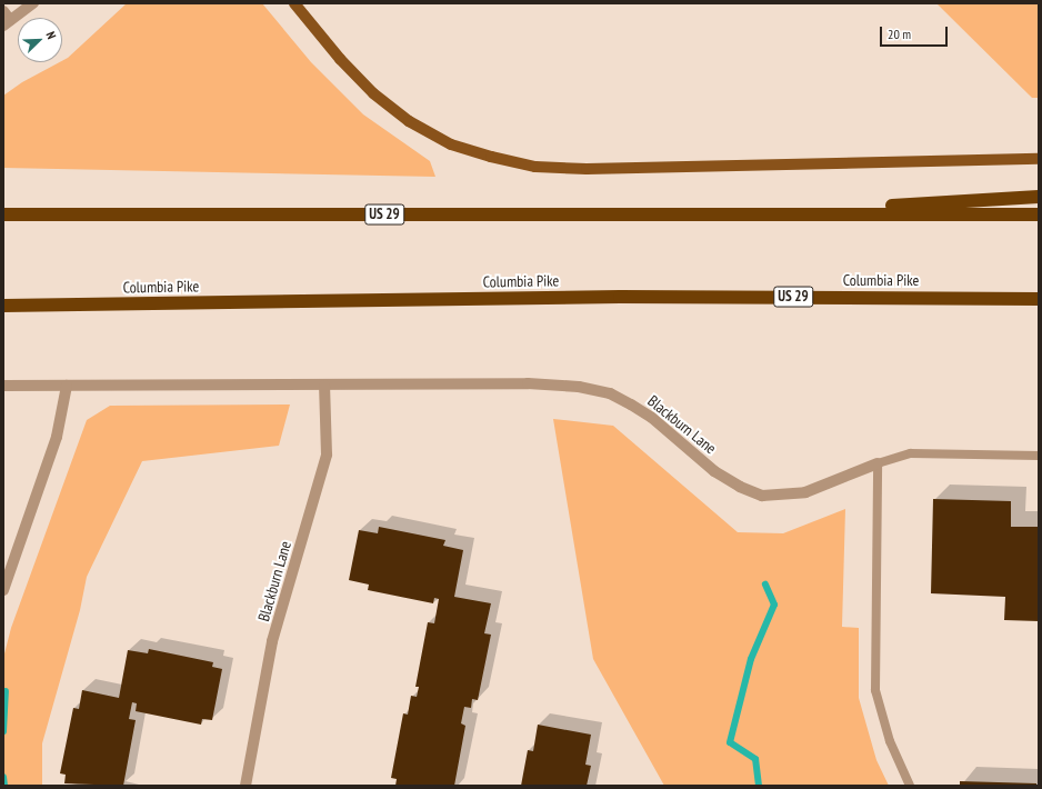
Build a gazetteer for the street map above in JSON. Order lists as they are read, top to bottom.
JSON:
{
  "streets": {
    "highway": ["US 29", "Columbia Pike"],
    "street": ["Blackburn Lane"]
  },
  "scale_bar": "20 m",
  "north": "top right"
}
